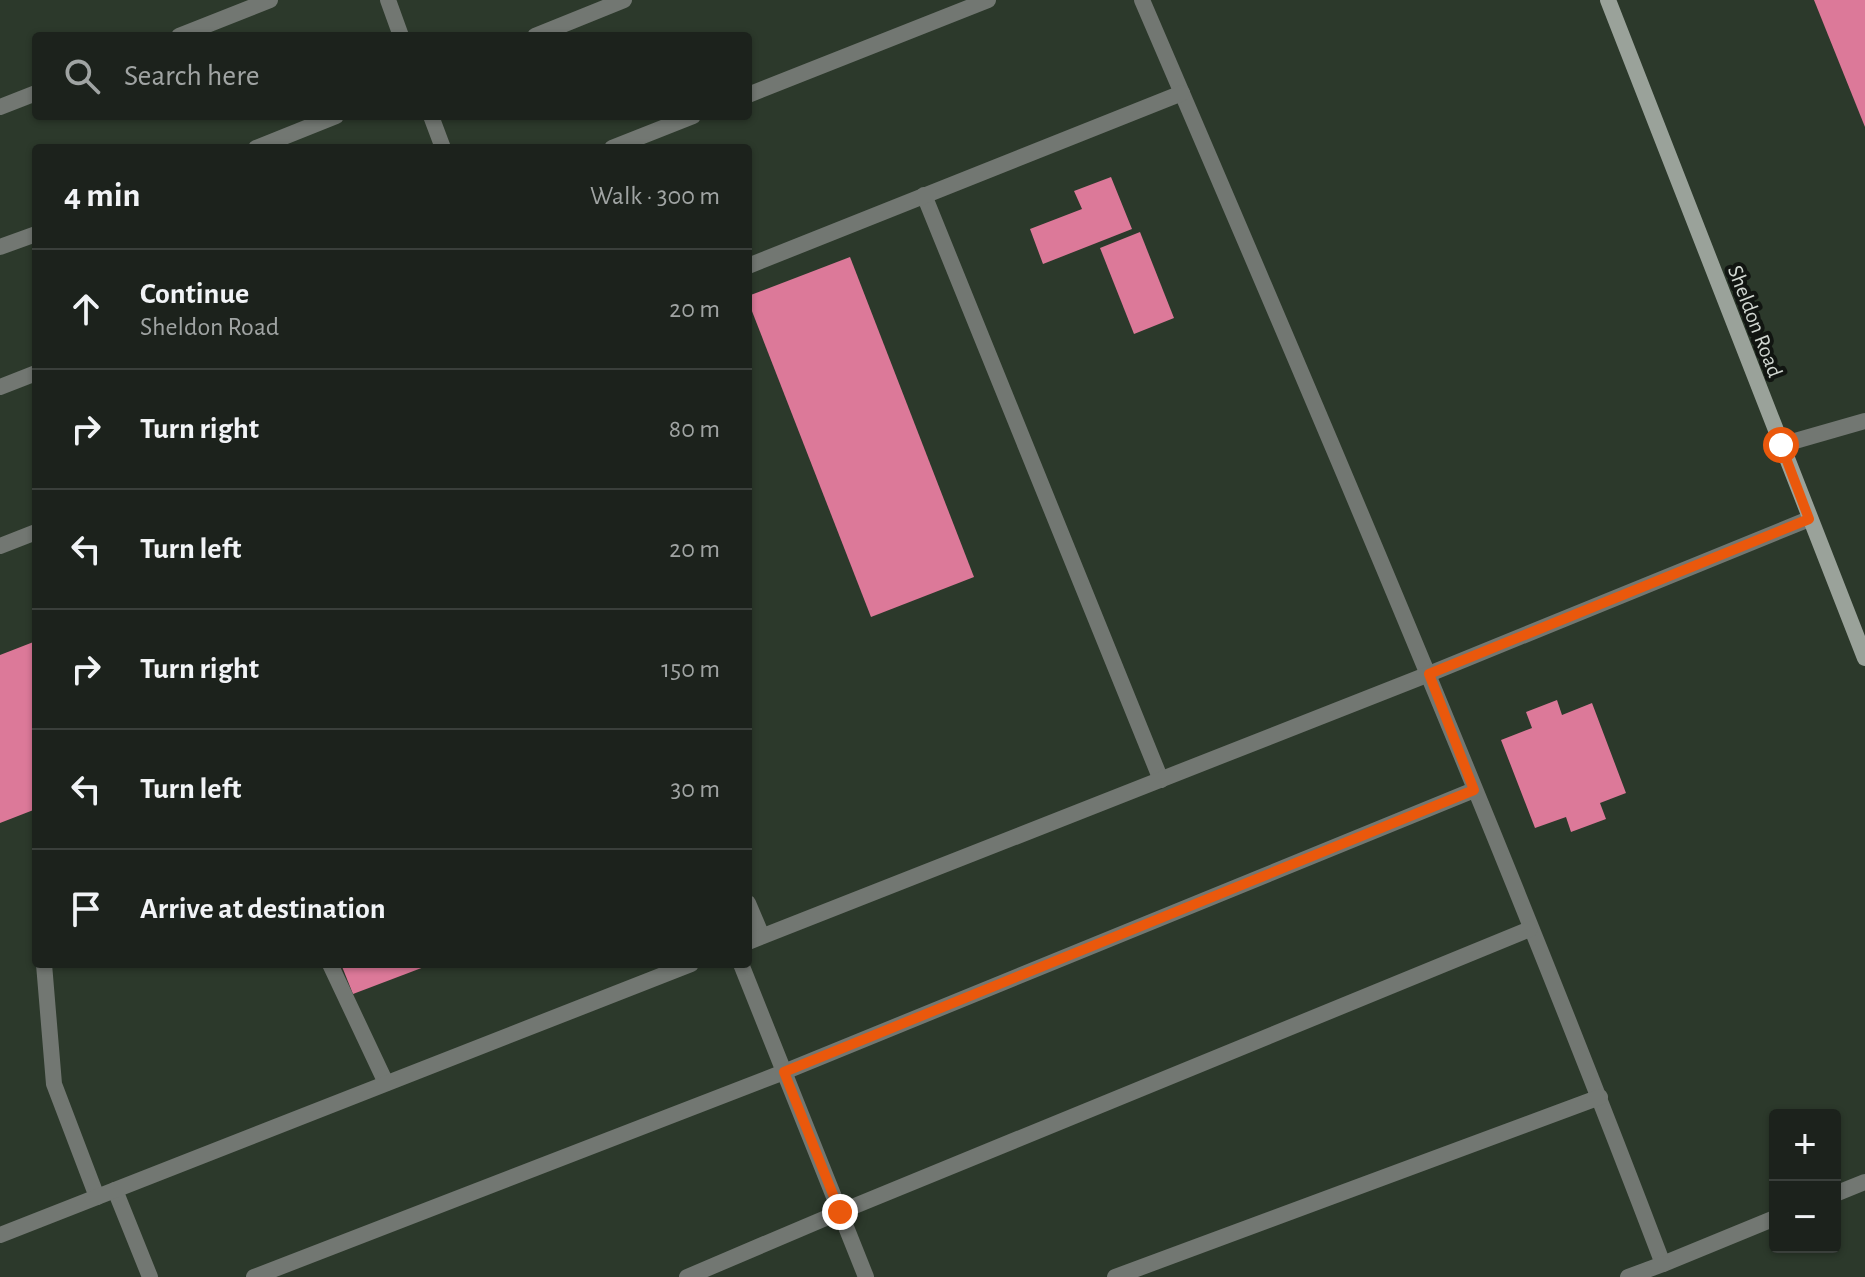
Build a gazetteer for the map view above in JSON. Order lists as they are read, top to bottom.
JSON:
{
  "streets": {
    "main road": ["Sheldon Road"]
  },
  "page": {
    "search": "Search here",
    "heading": ["4 min", "Walk · 300 m"],
    "list": [
      ["Continue", "Sheldon Road", "20 m"],
      ["Turn right", "80 m"],
      ["Turn left", "20 m"],
      ["Turn right", "150 m"],
      ["Turn left", "30 m"],
      "Arrive at destination"
    ],
    "map_buttons": ["+", "−"]
  }
}
